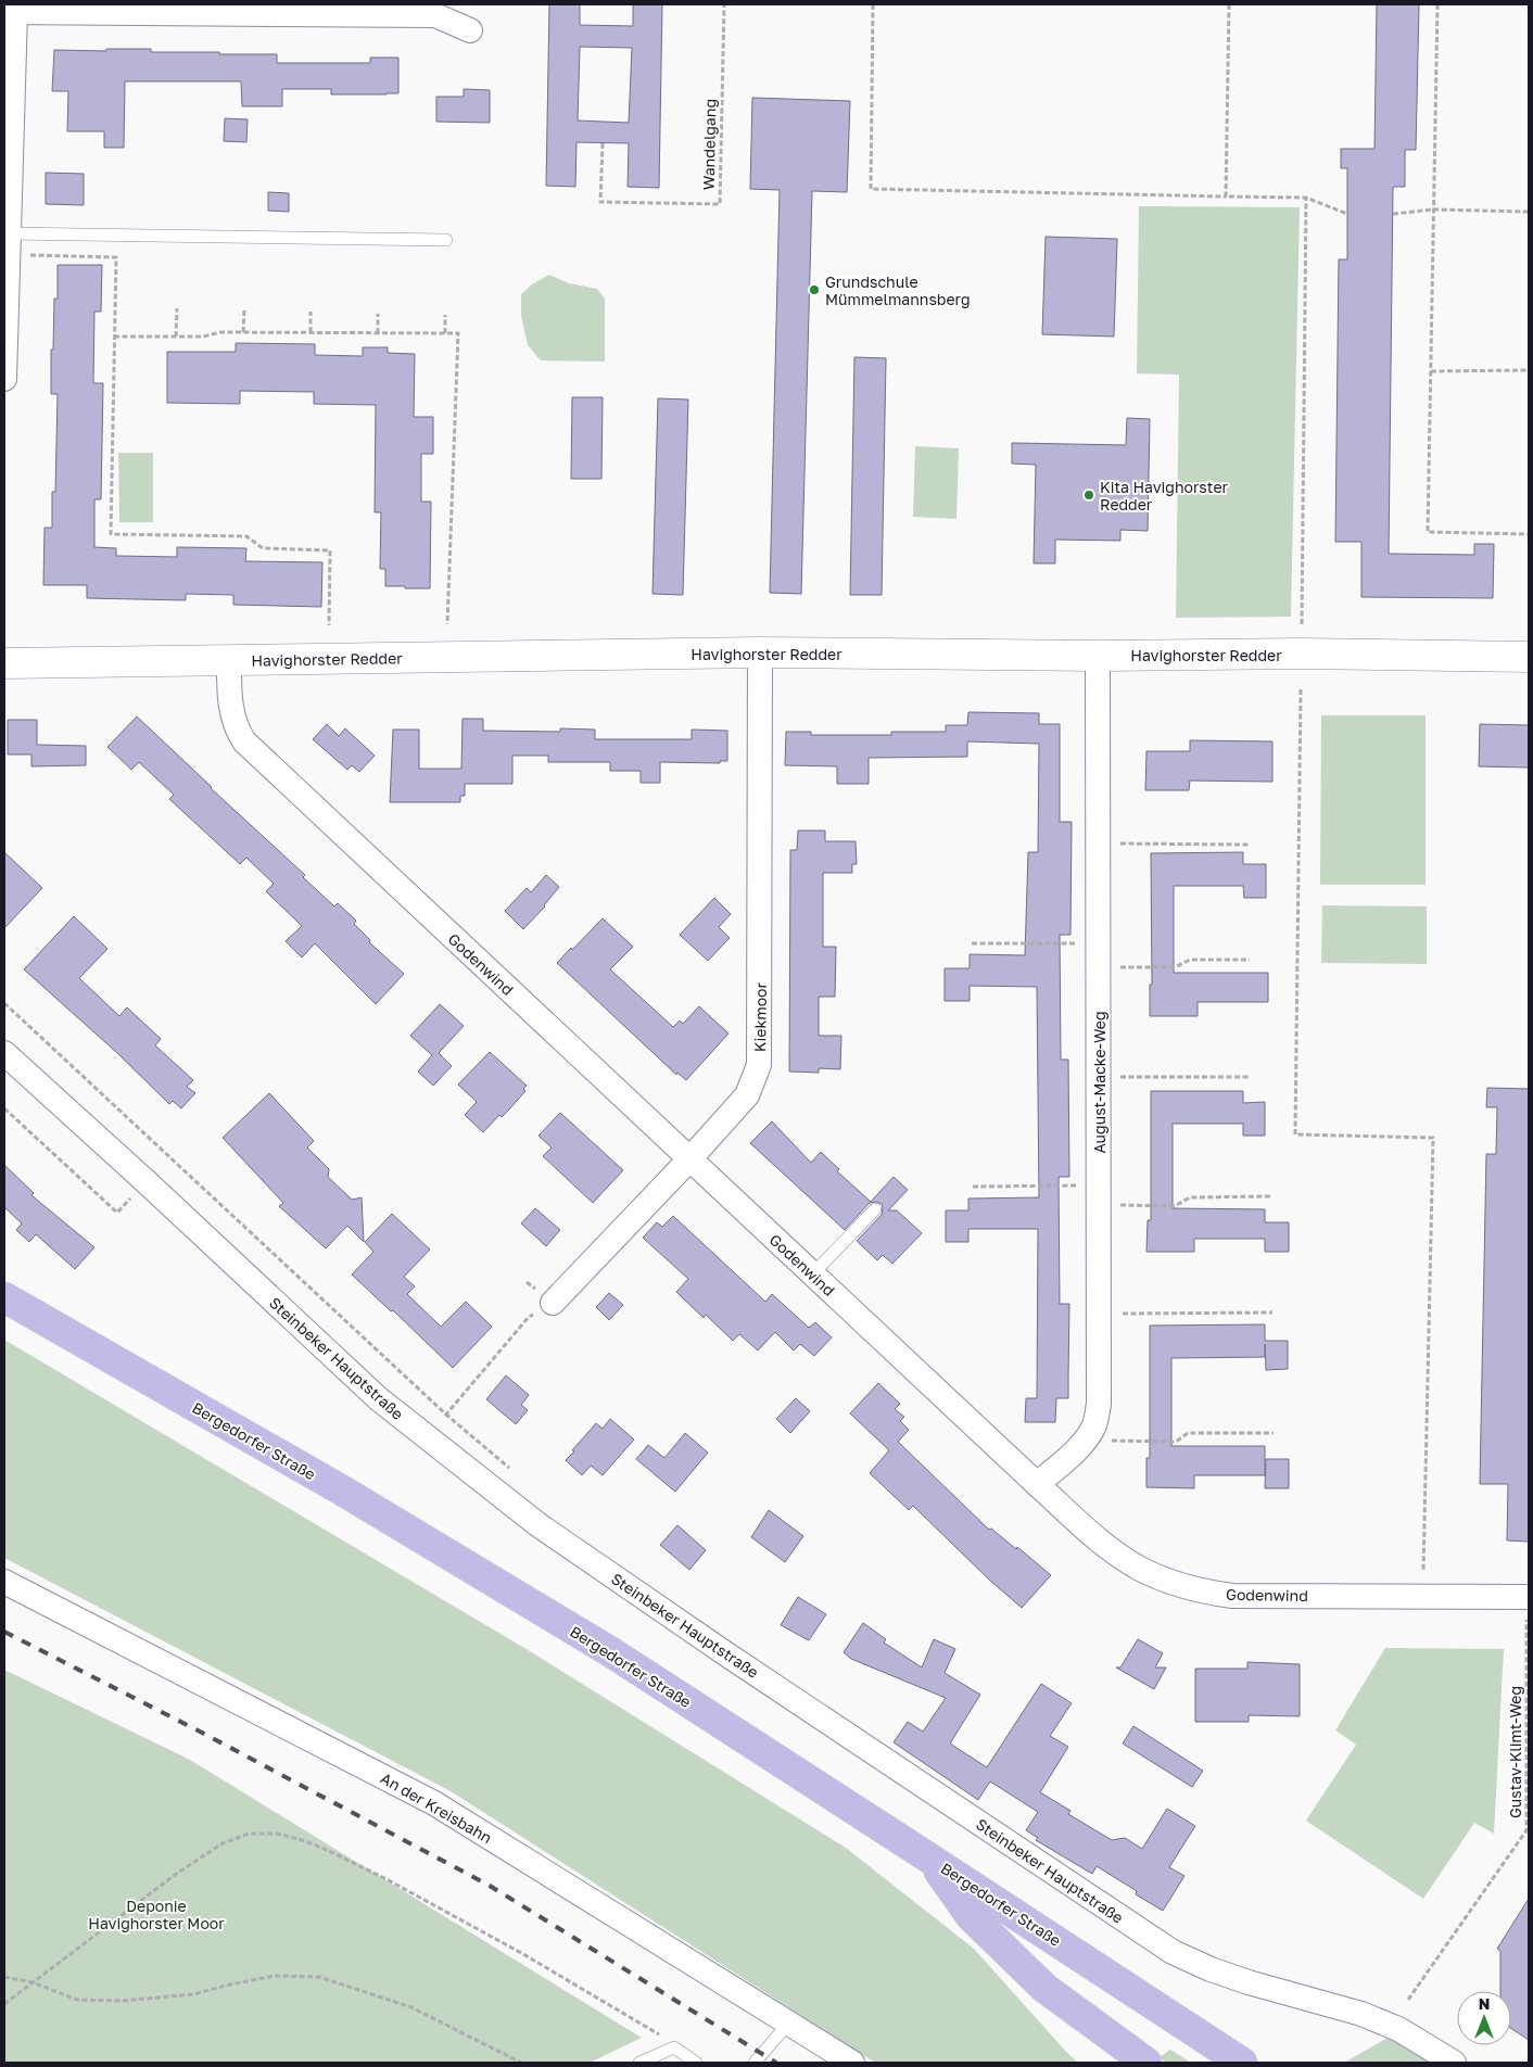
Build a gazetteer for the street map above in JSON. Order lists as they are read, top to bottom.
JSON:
{
  "streets": {
    "main road": ["Bergedorfer Straße"],
    "street": [
      "Havighorster Redder",
      "Godenwind",
      "Kiekmoor",
      "August-Macke-Weg",
      "Steinbeker Hauptstraße",
      "An der Kreisbahn"
    ],
    "path": ["Wandelgang", "Gustav-Klimt-Weg"]
  },
  "crossings": [
    ["Havighorster Redder", "Godenwind"],
    ["Havighorster Redder", "Kiekmoor"],
    ["Havighorster Redder", "August-Macke-Weg"],
    ["Godenwind", "Kiekmoor"],
    ["Godenwind", "August-Macke-Weg"],
    ["Godenwind", "Gustav-Klimt-Weg"]
  ],
  "parks": ["Deponie Havighorster Moor"],
  "places": ["Grundschule Mümmelmannsberg", "Kita Havighorster Redder"],
  "north": "top"
}
